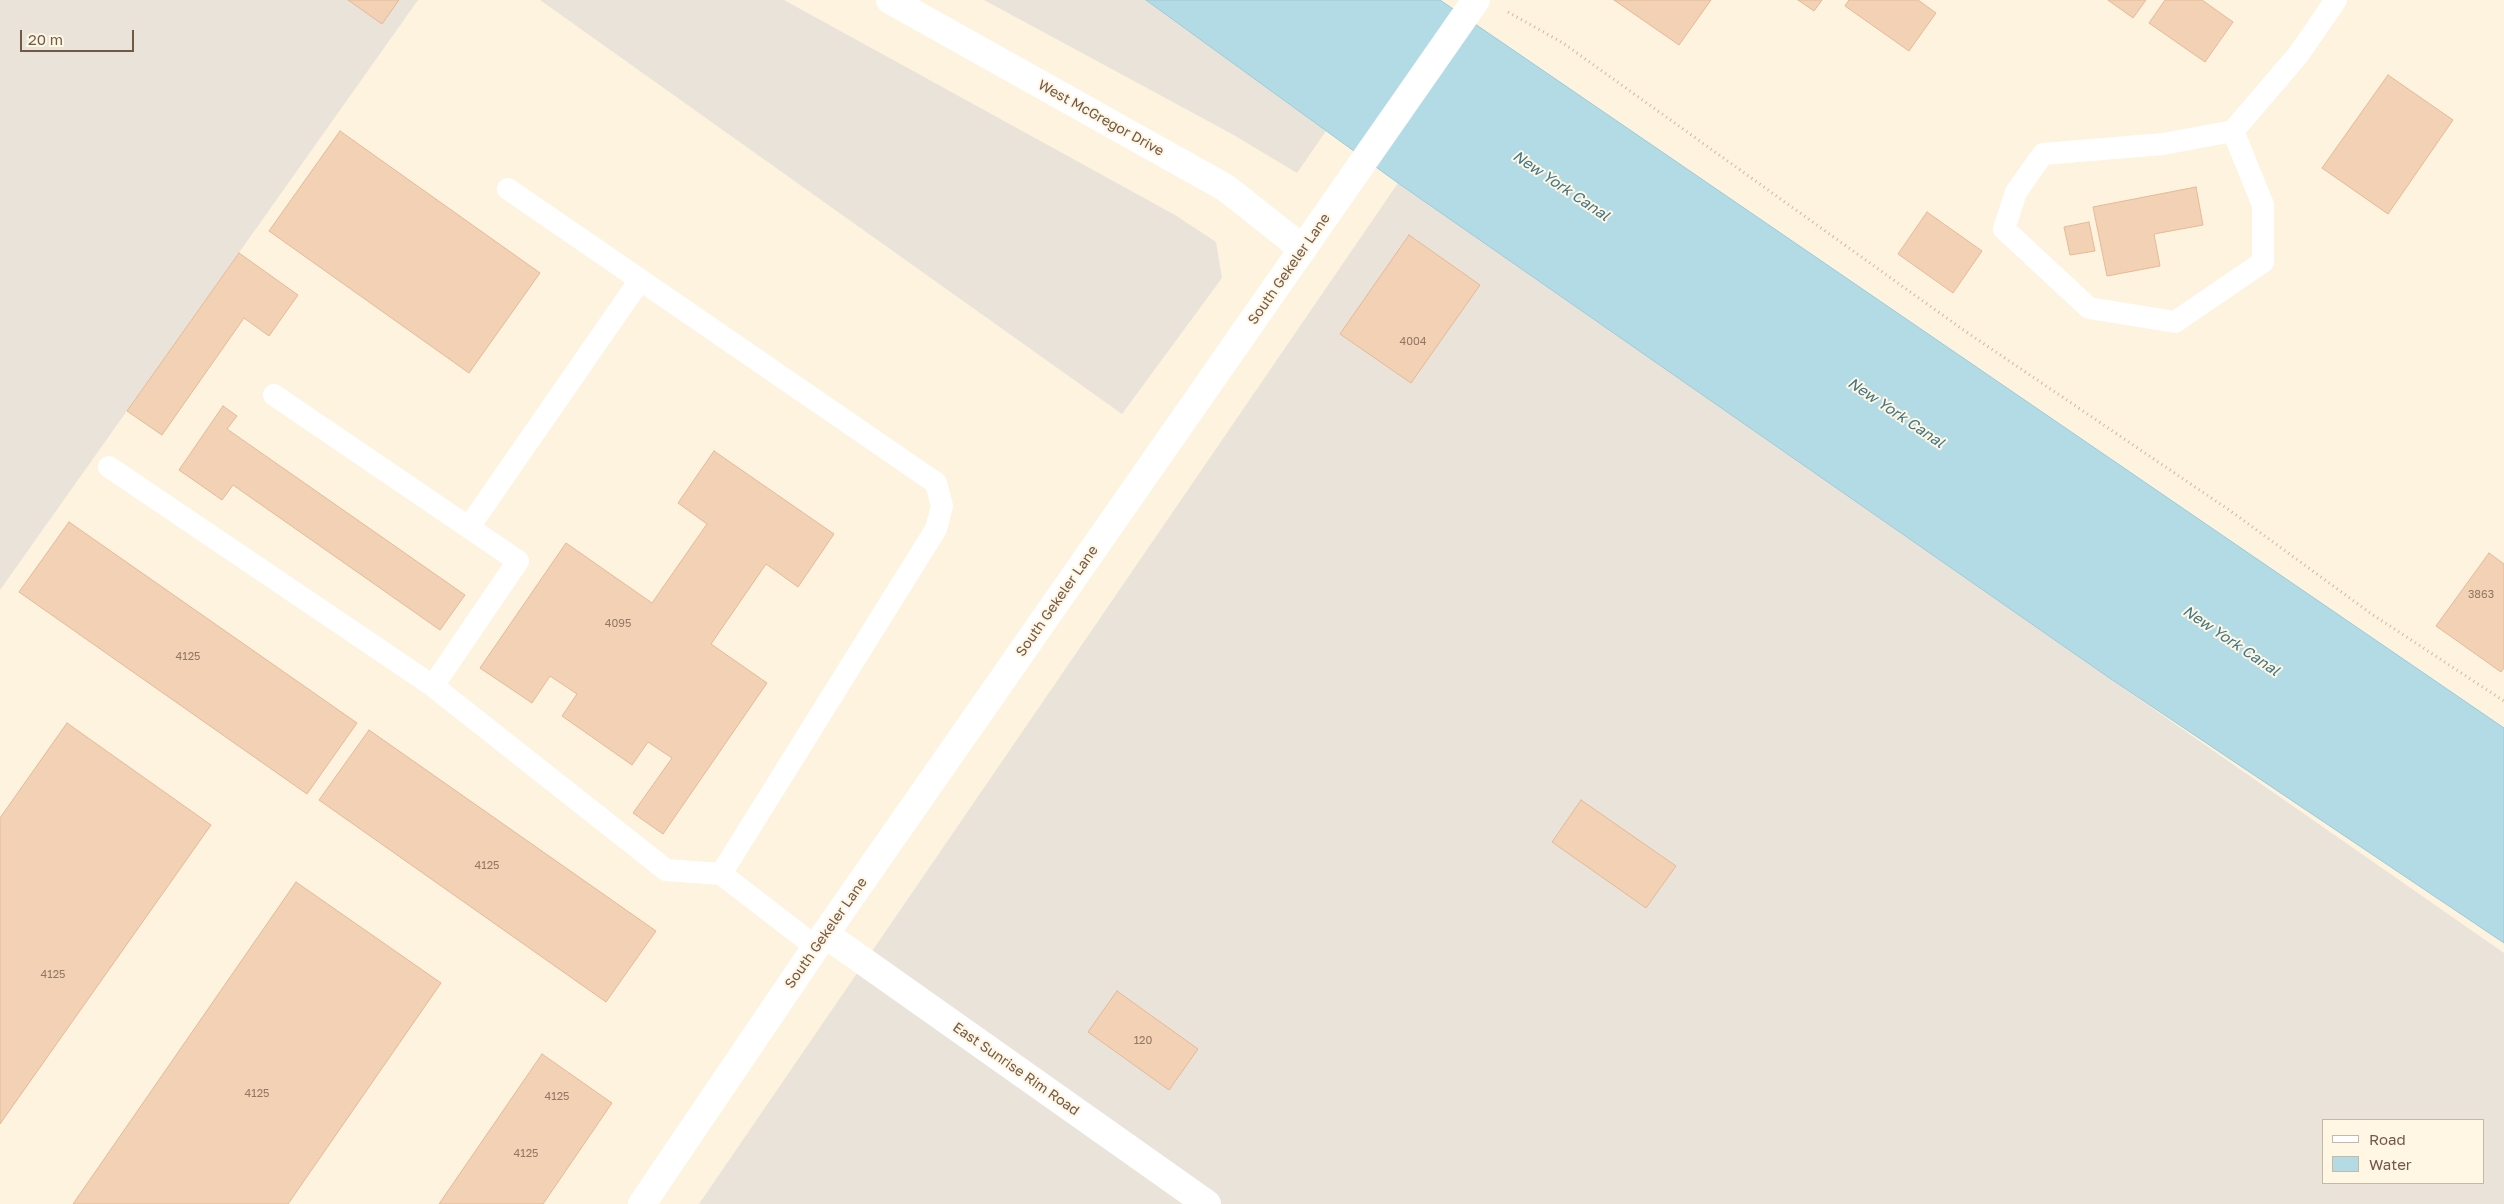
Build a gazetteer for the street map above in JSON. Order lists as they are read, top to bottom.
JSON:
{
  "streets": {
    "street": ["West McGregor Drive", "South Gekeler Lane", "East Sunrise Rim Road"]
  },
  "crossings": [
    ["West McGregor Drive", "South Gekeler Lane"],
    ["South Gekeler Lane", "East Sunrise Rim Road"]
  ],
  "water": ["New York Canal"],
  "house_numbers": [
    "4004",
    "3863",
    "4095",
    "4125",
    "4125",
    "4125",
    "120",
    "4125",
    "4125",
    "4125"
  ],
  "legend": ["Road", "Water"],
  "scale_bar": "20 m"
}
